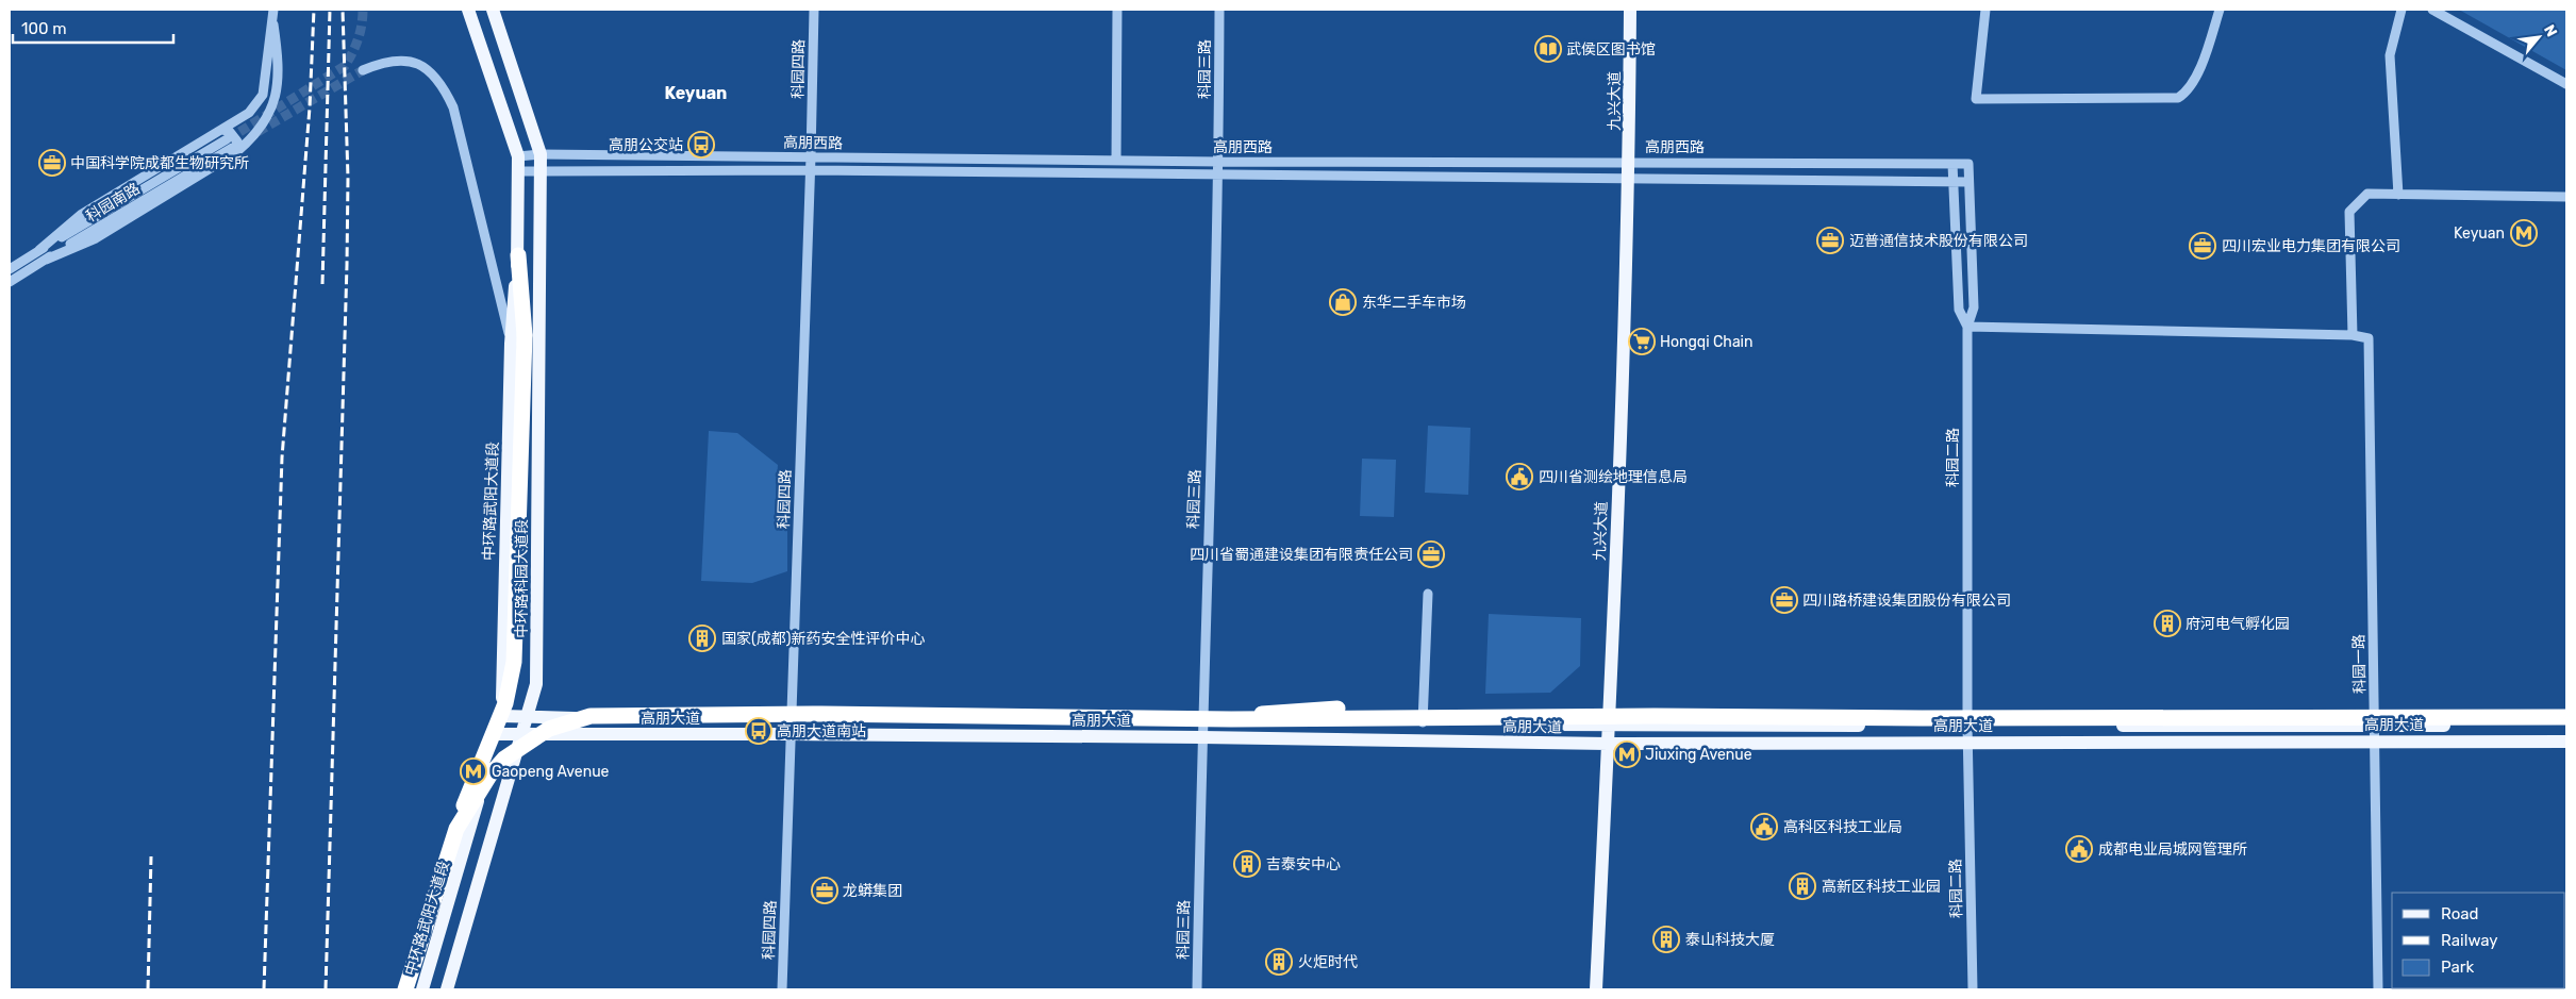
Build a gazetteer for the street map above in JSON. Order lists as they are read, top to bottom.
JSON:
{
  "streets": {
    "main road": [
      "九兴大道",
      "中环路武阳大道段",
      "中环路科园大道段",
      "高朋大道"
    ],
    "street": [
      "科园四路",
      "科园三路",
      "高朋西路",
      "科园南路",
      "科园二路",
      "科园一路"
    ]
  },
  "crossings": [
    ["科园四路", "高朋西路"],
    ["科园四路", "高朋大道"],
    ["科园三路", "高朋西路"],
    ["科园三路", "高朋大道"],
    ["九兴大道", "高朋西路"],
    ["九兴大道", "高朋大道"],
    ["高朋西路", "中环路科园大道段"],
    ["科园二路", "高朋大道"],
    ["中环路武阳大道段", "高朋大道"],
    ["中环路科园大道段", "高朋大道"],
    ["科园一路", "高朋大道"]
  ],
  "districts": ["Keyuan"],
  "places": {
    "library": ["武侯区图书馆"],
    "bus stop": ["高朋公交站", "高朋大道南站"],
    "office": [
      "中国科学院成都生物研究所",
      "迈普通信技术股份有限公司",
      "四川宏业电力集团有限公司",
      "四川省蜀通建设集团有限责任公司",
      "四川路桥建设集团股份有限公司",
      "龙蟒集团"
    ],
    "metro station": ["Keyuan", "Jiuxing Avenue", "Gaopeng Avenue"],
    "shop": ["东华二手车市场"],
    "supermarket": ["Hongqi Chain"],
    "public building": ["四川省测绘地理信息局", "高科区科技工业局", "成都电业局城网管理所"],
    "building": [
      "府河电气孵化园",
      "国家(成都)新药安全性评价中心",
      "吉泰安中心",
      "高新区科技工业园",
      "泰山科技大厦",
      "火炬时代"
    ]
  },
  "legend": ["Road", "Railway", "Park"],
  "scale_bar": "100 m",
  "north": "top right"
}
